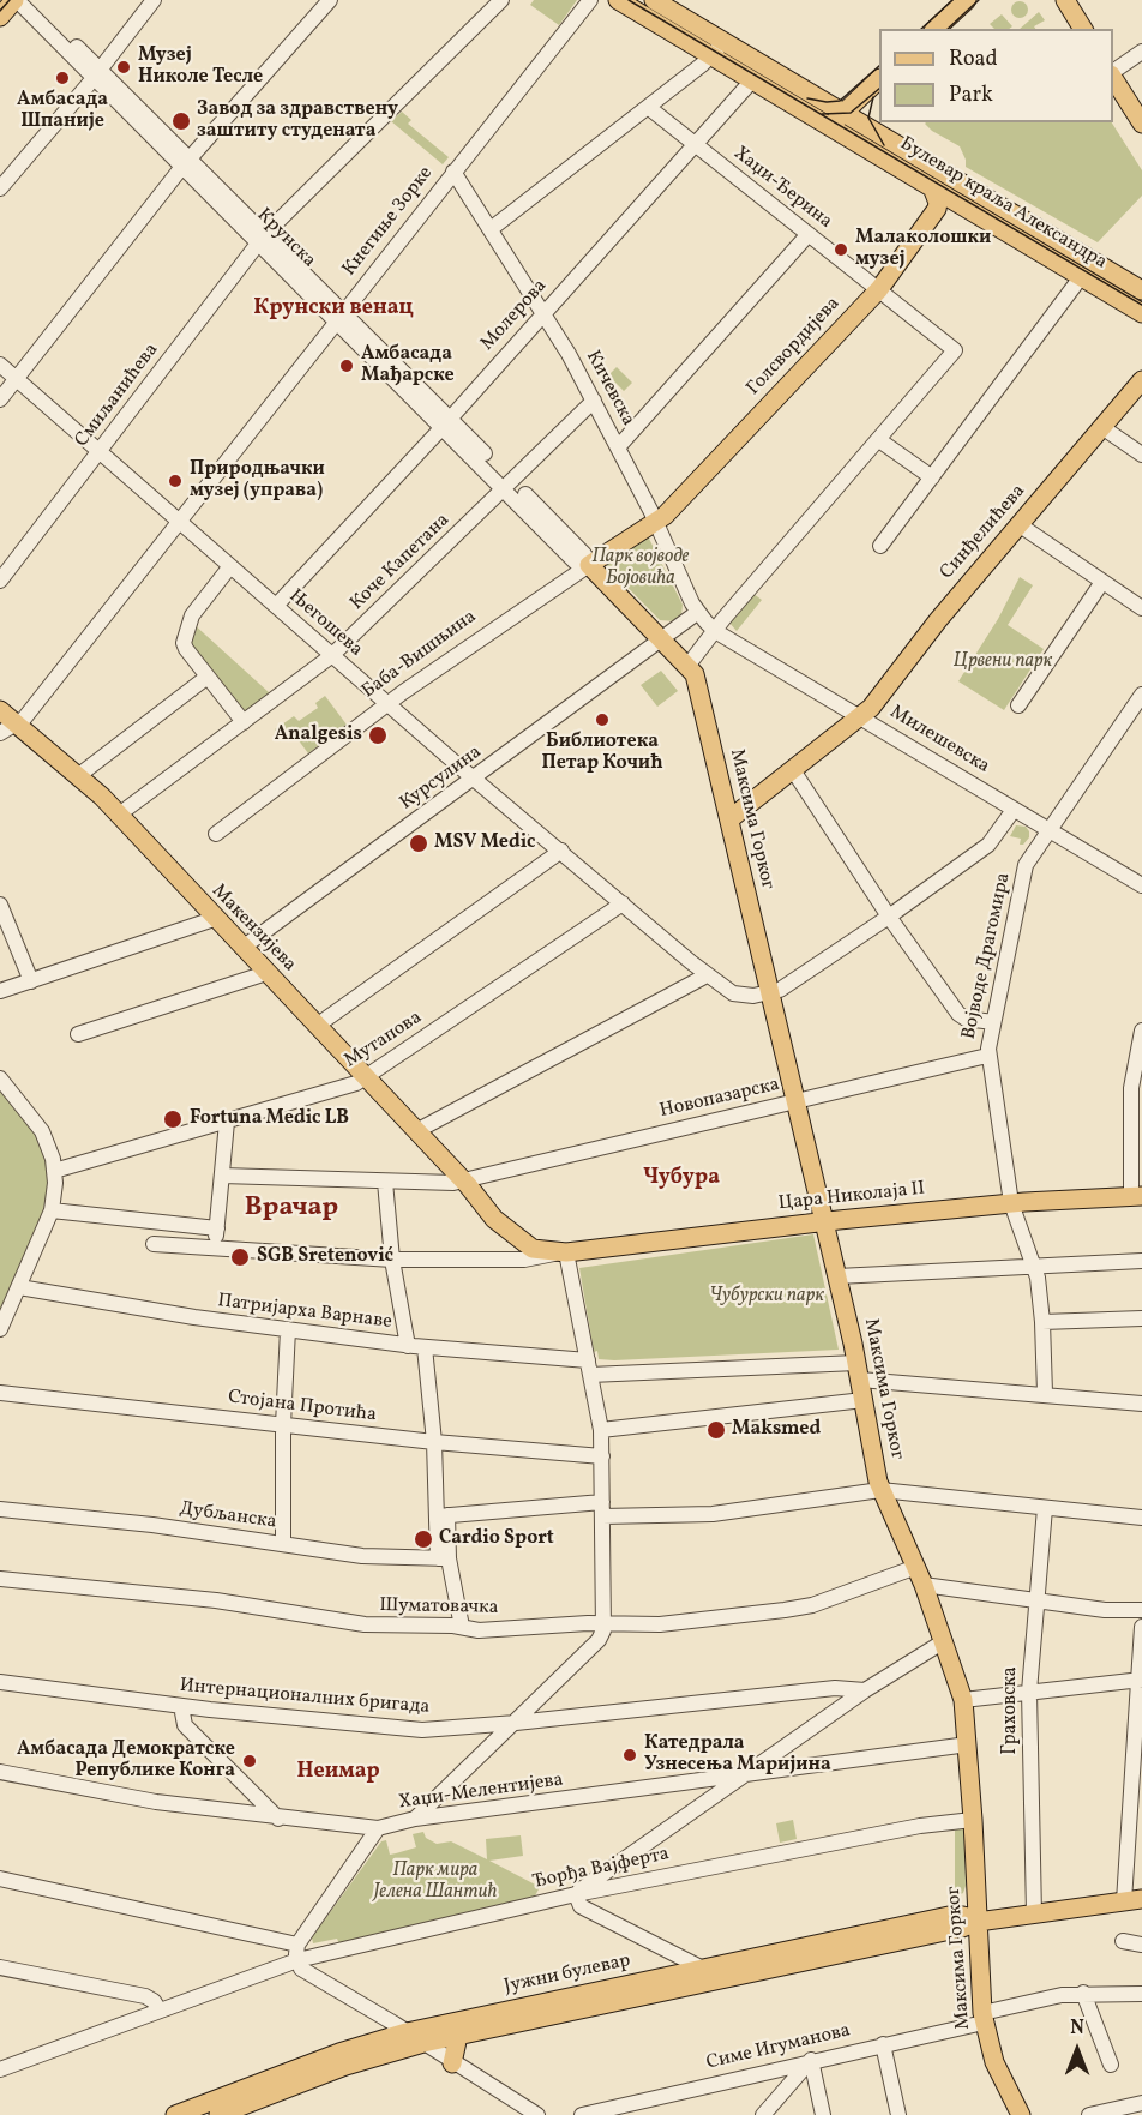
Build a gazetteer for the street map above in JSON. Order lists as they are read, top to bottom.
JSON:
{
  "streets": {
    "main road": [
      "Булевар краља Александра",
      "Крунска",
      "Голсвордијева",
      "Синђелићева",
      "Баба-Вишњина",
      "Максима Горког",
      "Макензијева",
      "Цара Николаја II",
      "Јужни булевар"
    ],
    "street": [
      "Хаџи-Ђерина",
      "Кнегиње Зорке",
      "Молерова",
      "Кичевска",
      "Смиљанићева",
      "Коче Капетана",
      "Његошева",
      "Милешевска",
      "Курсулина",
      "Војводе Драгомира",
      "Мутапова",
      "Новопазарска",
      "Патријарха Варнаве",
      "Стојана Протића",
      "Дубљанска",
      "Шуматовачка",
      "Интернационалних бригада",
      "Граховска",
      "Хаџи-Мелентијева",
      "Ђорђа Вајферта",
      "Симе Игуманова"
    ]
  },
  "crossings": [
    ["Хаџи-Ђерина", "Молерова"],
    ["Хаџи-Ђерина", "Голсвордијева"],
    ["Булевар краља Александра", "Молерова"],
    ["Булевар краља Александра", "Голсвордијева"],
    ["Кнегиње Зорке", "Крунска"],
    ["Кнегиње Зорке", "Кичевска"],
    ["Кнегиње Зорке", "Његошева"],
    ["Кнегиње Зорке", "Макензијева"],
    ["Крунска", "Молерова"],
    ["Крунска", "Смиљанићева"],
    ["Крунска", "Коче Капетана"],
    ["Крунска", "Баба-Вишњина"],
    ["Крунска", "Курсулина"],
    ["Крунска", "Максима Горког"],
    ["Молерова", "Кичевска"],
    ["Молерова", "Његошева"],
    ["Голсвордијева", "Кичевска"],
    ["Голсвордијева", "Баба-Вишњина"],
    ["Кичевска", "Коче Капетана"],
    ["Кичевска", "Баба-Вишњина"],
    ["Кичевска", "Милешевска"],
    ["Кичевска", "Курсулина"],
    ["Смиљанићева", "Његошева"],
    ["Синђелићева", "Милешевска"],
    ["Синђелићева", "Максима Горког"],
    ["Коче Капетана", "Његошева"],
    ["Коче Капетана", "Макензијева"],
    ["Његошева", "Баба-Вишњина"],
    ["Његошева", "Курсулина"],
    ["Његошева", "Максима Горког"],
    ["Његошева", "Мутапова"],
    ["Милешевска", "Војводе Драгомира"],
    ["Курсулина", "Макензијева"],
    ["Максима Горког", "Новопазарска"],
    ["Максима Горког", "Цара Николаја II"],
    ["Максима Горког", "Патријарха Варнаве"],
    ["Максима Горког", "Шуматовачка"],
    ["Максима Горког", "Хаџи-Мелентијева"],
    ["Максима Горког", "Ђорђа Вајферта"],
    ["Максима Горког", "Јужни булевар"],
    ["Максима Горког", "Симе Игуманова"],
    ["Макензијева", "Мутапова"],
    ["Макензијева", "Новопазарска"],
    ["Макензијева", "Цара Николаја II"],
    ["Војводе Драгомира", "Новопазарска"],
    ["Војводе Драгомира", "Цара Николаја II"],
    ["Војводе Драгомира", "Патријарха Варнаве"],
    ["Граховска", "Јужни булевар"]
  ],
  "districts": [
    "Крунски венац",
    "Чубура",
    "Врачар",
    "Неимар"
  ],
  "parks": [
    "Парк војводе Бојовића",
    "Црвени парк",
    "Чубурски парк",
    "Парк мира Јелена Шантић"
  ],
  "places": [
    "Музеј Николе Тесле",
    "Амбасада Шпаније",
    "Завод за здравствену заштиту студената",
    "Малаколошки музеј",
    "Амбасада Мађарске",
    "Природњачки музеј (управа)",
    "Библиотека Петар Кочић",
    "Analgesis",
    "MSV Medic",
    "Fortuna Medic LB",
    "SGB Sretenović",
    "Maksmed",
    "Cardio Sport",
    "Катедрала Узнесења Маријина",
    "Амбасада Демократске Републике Конга"
  ],
  "legend": ["Road", "Park"],
  "north": "top"
}
